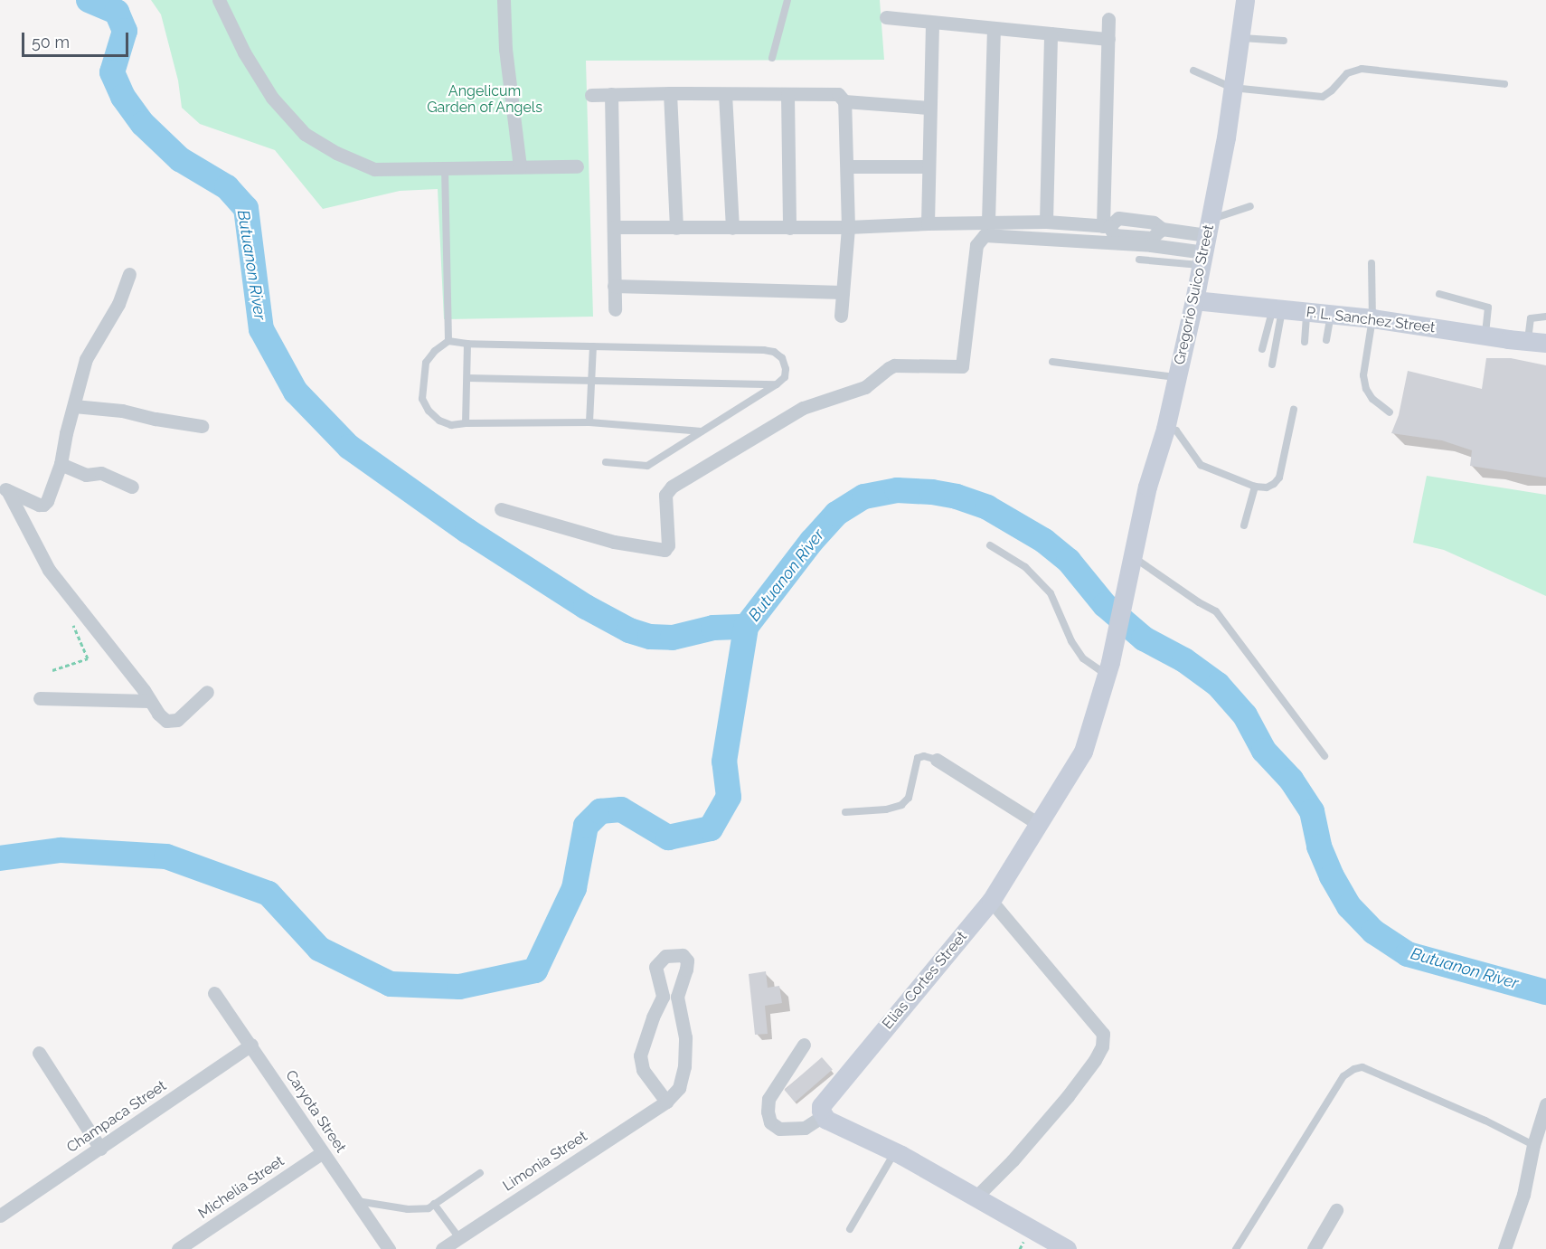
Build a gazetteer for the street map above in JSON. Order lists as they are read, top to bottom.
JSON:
{
  "streets": {
    "street": [
      "Gregorio Suico Street",
      "P. L. Sanchez Street",
      "Elias Cortes Street",
      "Caryota Street",
      "Champaca Street",
      "Limonia Street",
      "Michelia Street"
    ]
  },
  "crossings": [
    ["Gregorio Suico Street", "P. L. Sanchez Street"],
    ["Gregorio Suico Street", "Elias Cortes Street"],
    ["Caryota Street", "Champaca Street"],
    ["Caryota Street", "Michelia Street"]
  ],
  "water": ["Butuanon River"],
  "parks": ["Angelicum Garden of Angels"],
  "scale_bar": "50 m"
}
